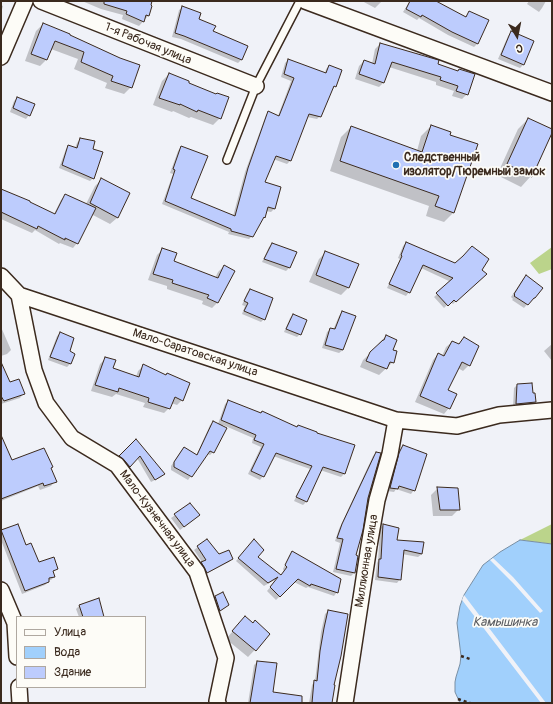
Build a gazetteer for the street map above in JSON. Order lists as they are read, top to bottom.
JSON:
{
  "streets": {
    "street": [
      "1-я Рабочая улица",
      "Мало-Саратовская улица",
      "Мало-Кузнечная улица",
      "Миллионная улица"
    ]
  },
  "crossings": [
    ["Мало-Саратовская улица", "Мало-Кузнечная улица"],
    ["Мало-Саратовская улица", "Миллионная улица"]
  ],
  "water": ["Камышинка"],
  "places": ["Следственный изолятор/Тюремный замок"],
  "legend": ["Улица", "Вода", "Здание"],
  "north": "bottom"
}
